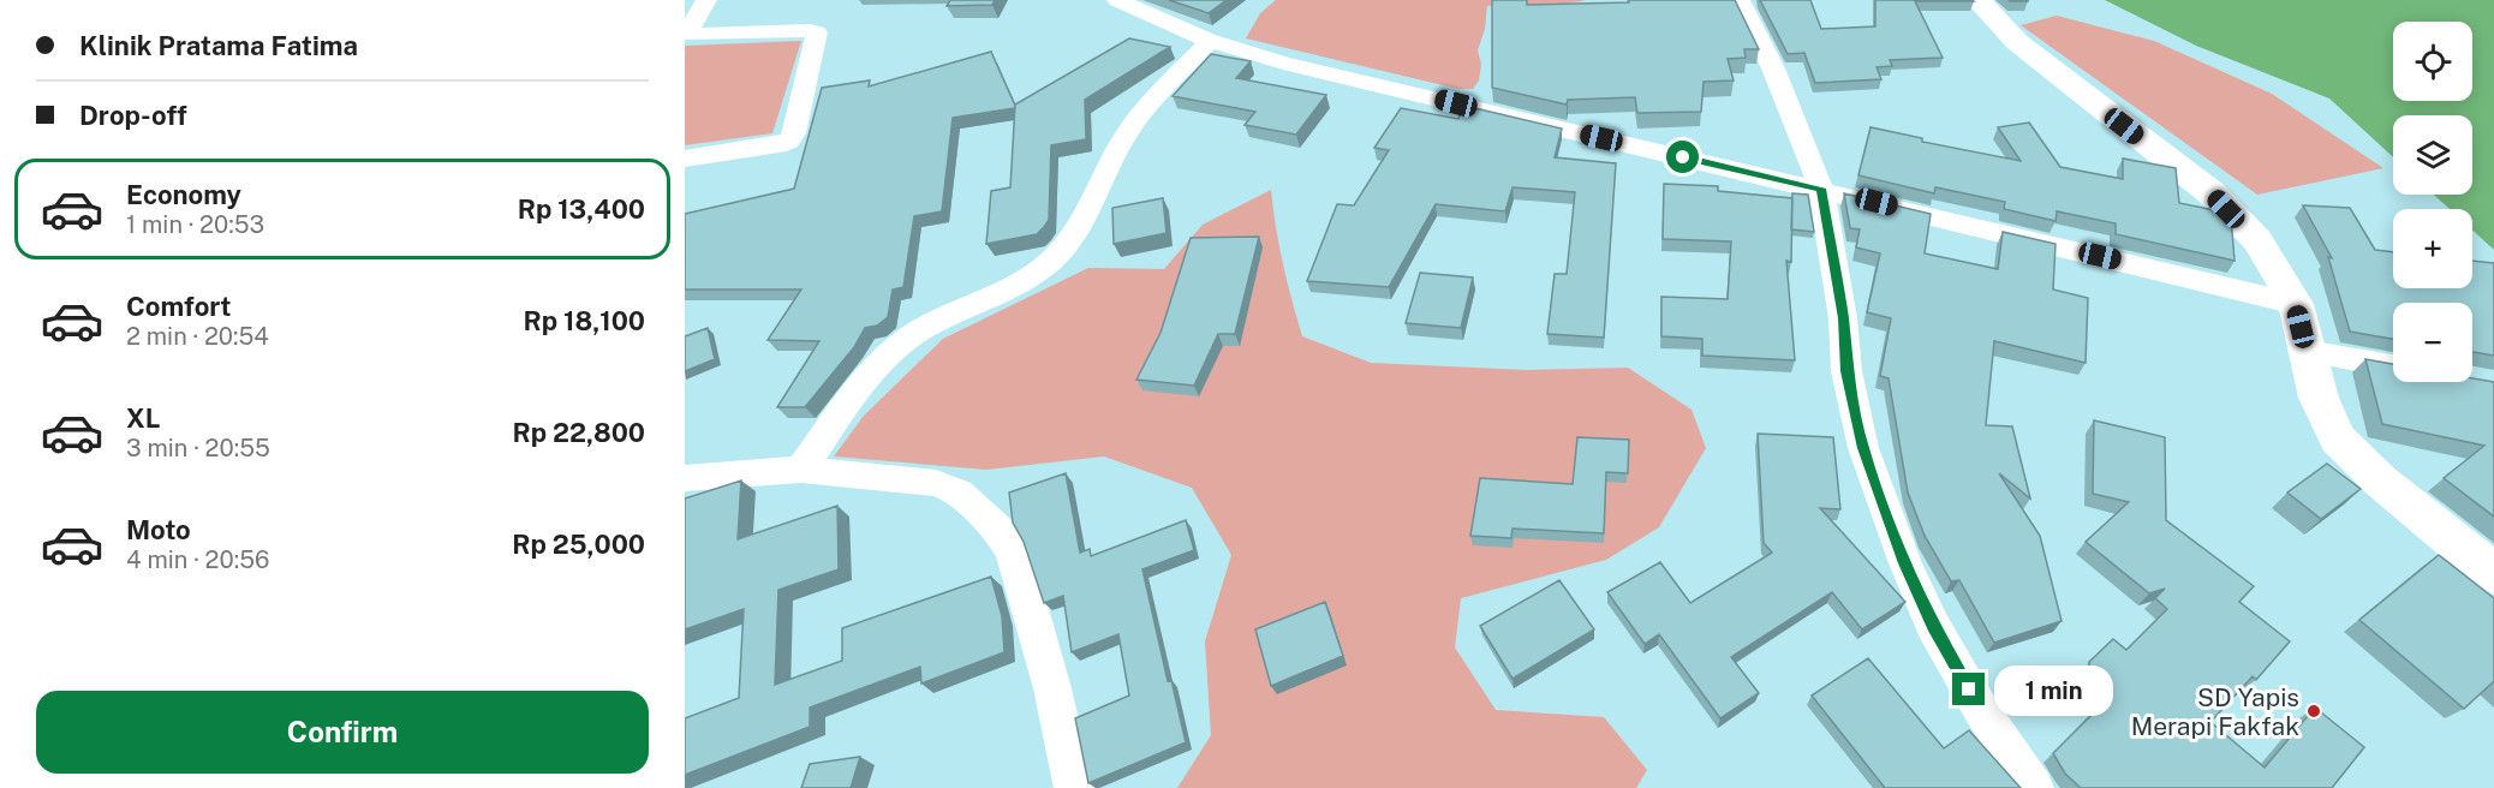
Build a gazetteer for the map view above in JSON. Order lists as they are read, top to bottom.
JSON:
{
  "places": ["SD Yapis Merapi Fakfak"],
  "page": {
    "banner": ["Klinik Pratama Fatima", "Drop-off"],
    "map_buttons": ["+", "−"],
    "list": [
      {
        "name": "Economy",
        "note": "1 min · 20:53",
        "value": "Rp 13,400"
      },
      {
        "name": "Comfort",
        "note": "2 min · 20:54",
        "value": "Rp 18,100"
      },
      {
        "name": "XL",
        "note": "3 min · 20:55",
        "value": "Rp 22,800"
      },
      {
        "name": "Moto",
        "note": "4 min · 20:56",
        "value": "Rp 25,000"
      }
    ],
    "bubble": "1 min",
    "buttons": "Confirm"
  }
}
